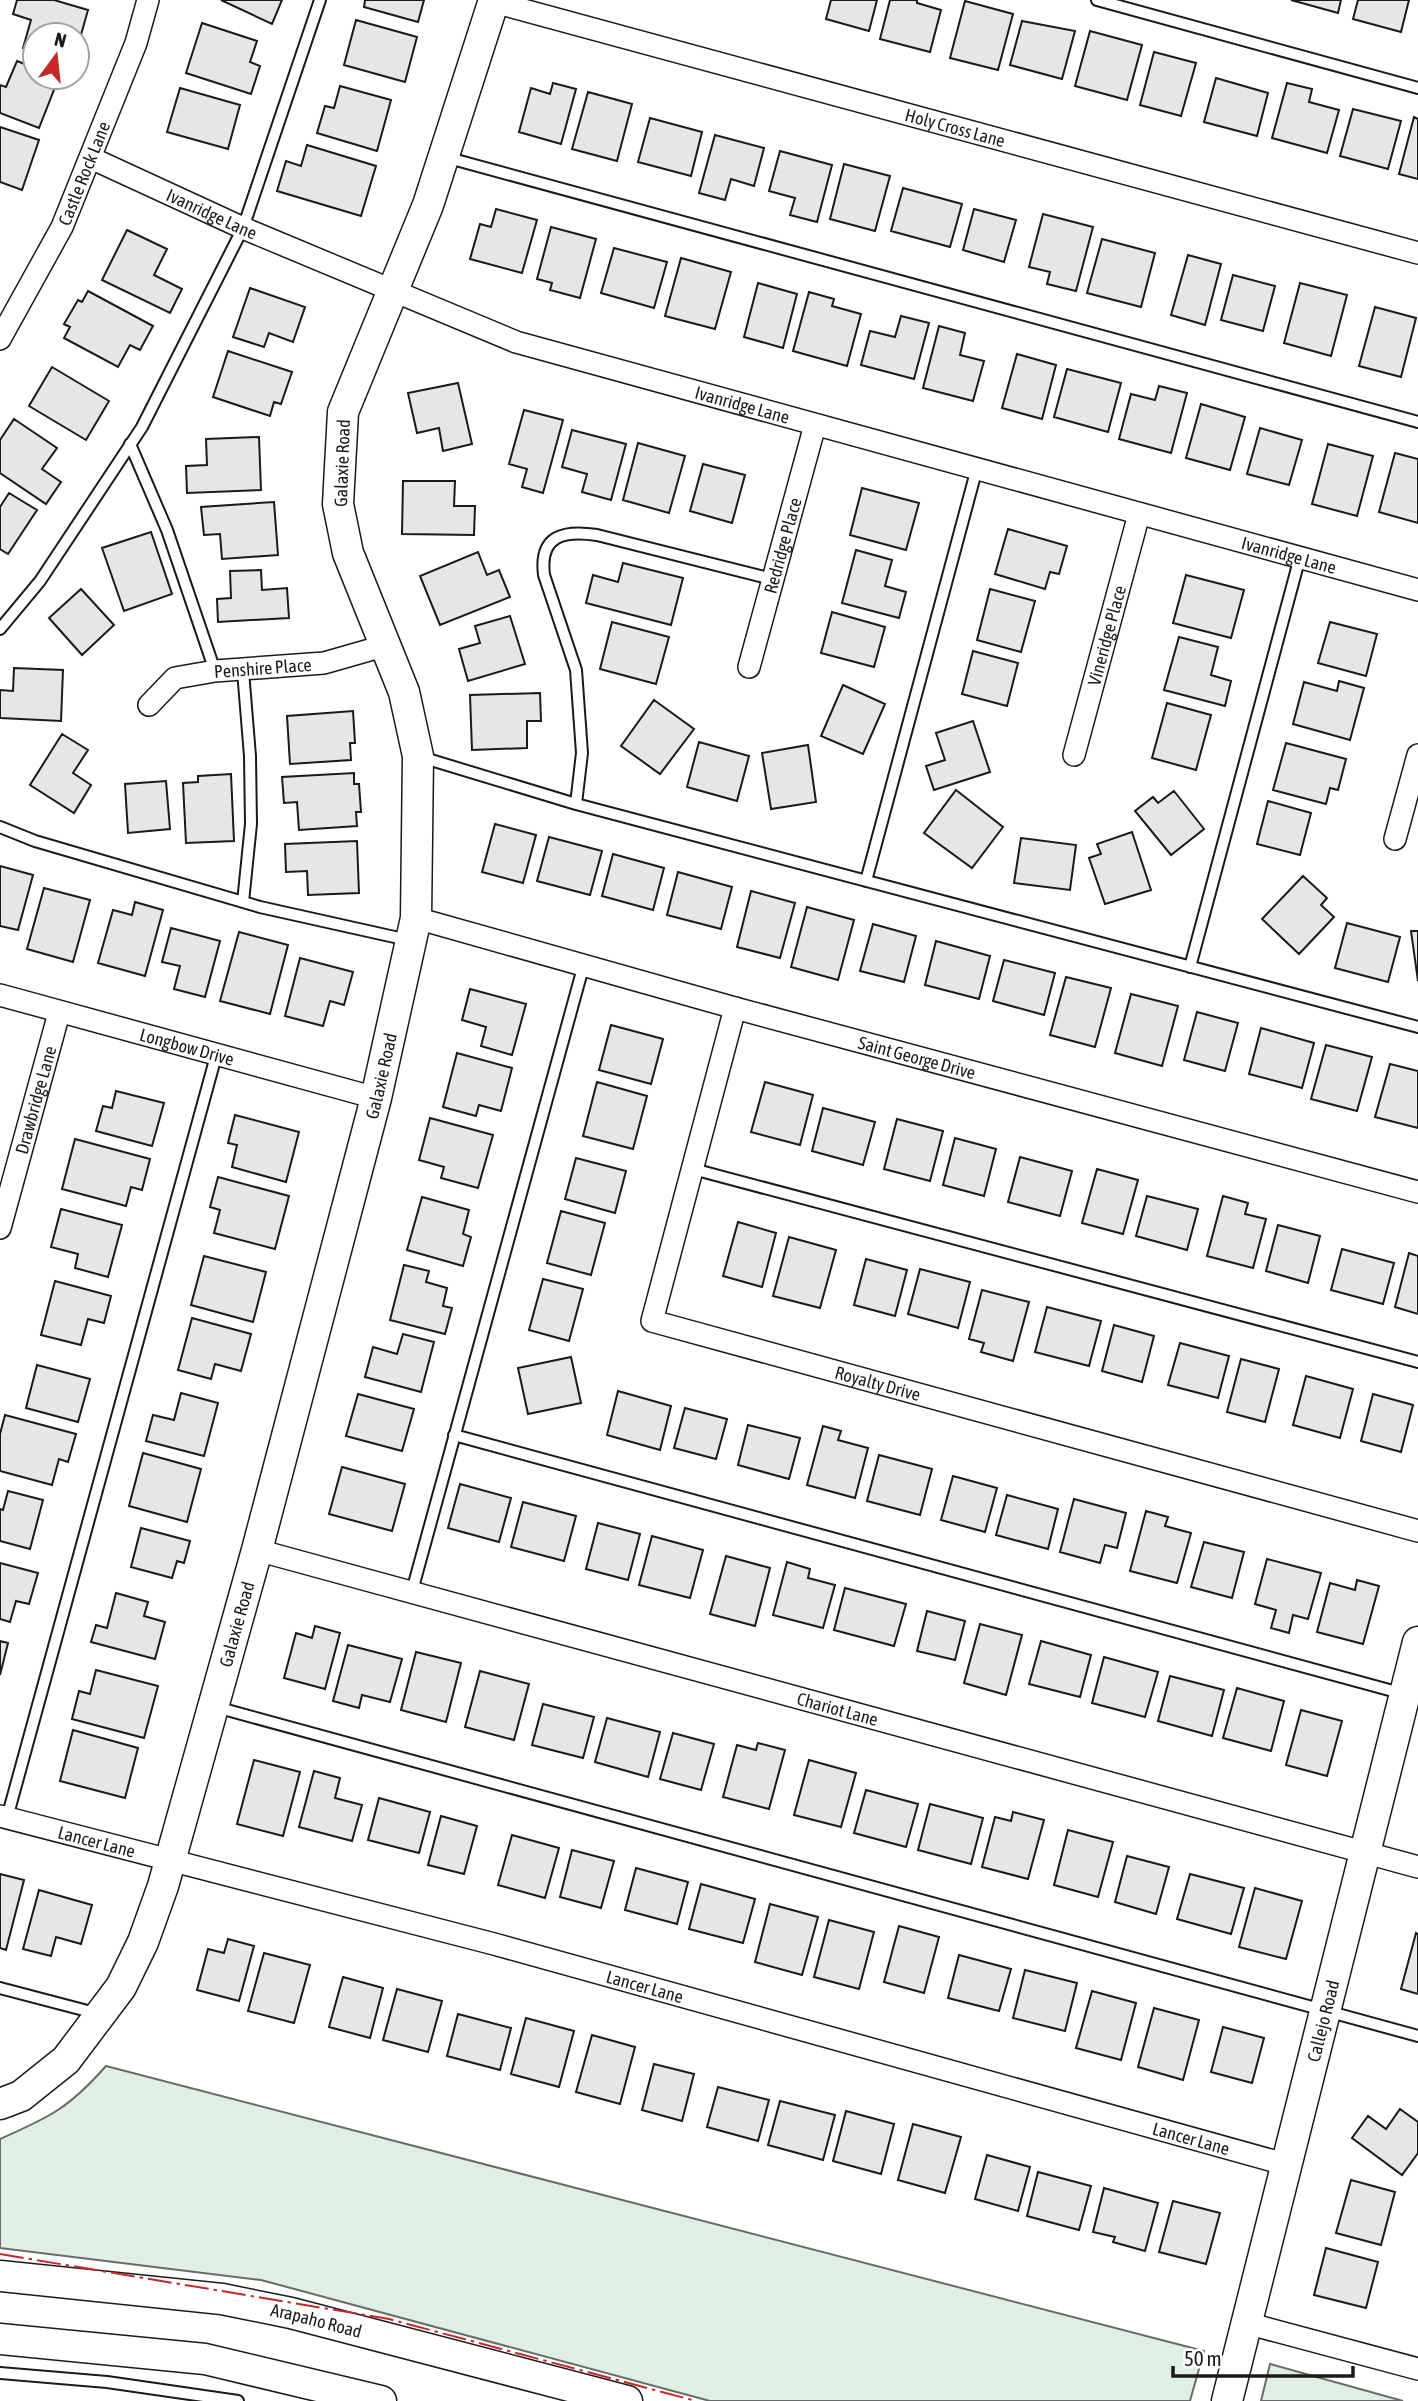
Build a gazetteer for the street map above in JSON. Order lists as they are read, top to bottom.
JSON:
{
  "streets": {
    "street": [
      "Holy Cross Lane",
      "Castle Rock Lane",
      "Ivanridge Lane",
      "Galaxie Road",
      "Redridge Place",
      "Vineridge Place",
      "Penshire Place",
      "Longbow Drive",
      "Saint George Drive",
      "Drawbridge Lane",
      "Royalty Drive",
      "Chariot Lane",
      "Lancer Lane",
      "Callejo Road",
      "Arapaho Road"
    ]
  },
  "crossings": [
    ["Holy Cross Lane", "Galaxie Road"],
    ["Castle Rock Lane", "Ivanridge Lane"],
    ["Ivanridge Lane", "Galaxie Road"],
    ["Ivanridge Lane", "Redridge Place"],
    ["Ivanridge Lane", "Vineridge Place"],
    ["Galaxie Road", "Penshire Place"],
    ["Galaxie Road", "Longbow Drive"],
    ["Galaxie Road", "Saint George Drive"],
    ["Galaxie Road", "Chariot Lane"],
    ["Galaxie Road", "Lancer Lane"],
    ["Longbow Drive", "Drawbridge Lane"],
    ["Saint George Drive", "Royalty Drive"],
    ["Chariot Lane", "Callejo Road"],
    ["Lancer Lane", "Callejo Road"]
  ],
  "scale_bar": "50 m",
  "north": "top"
}
